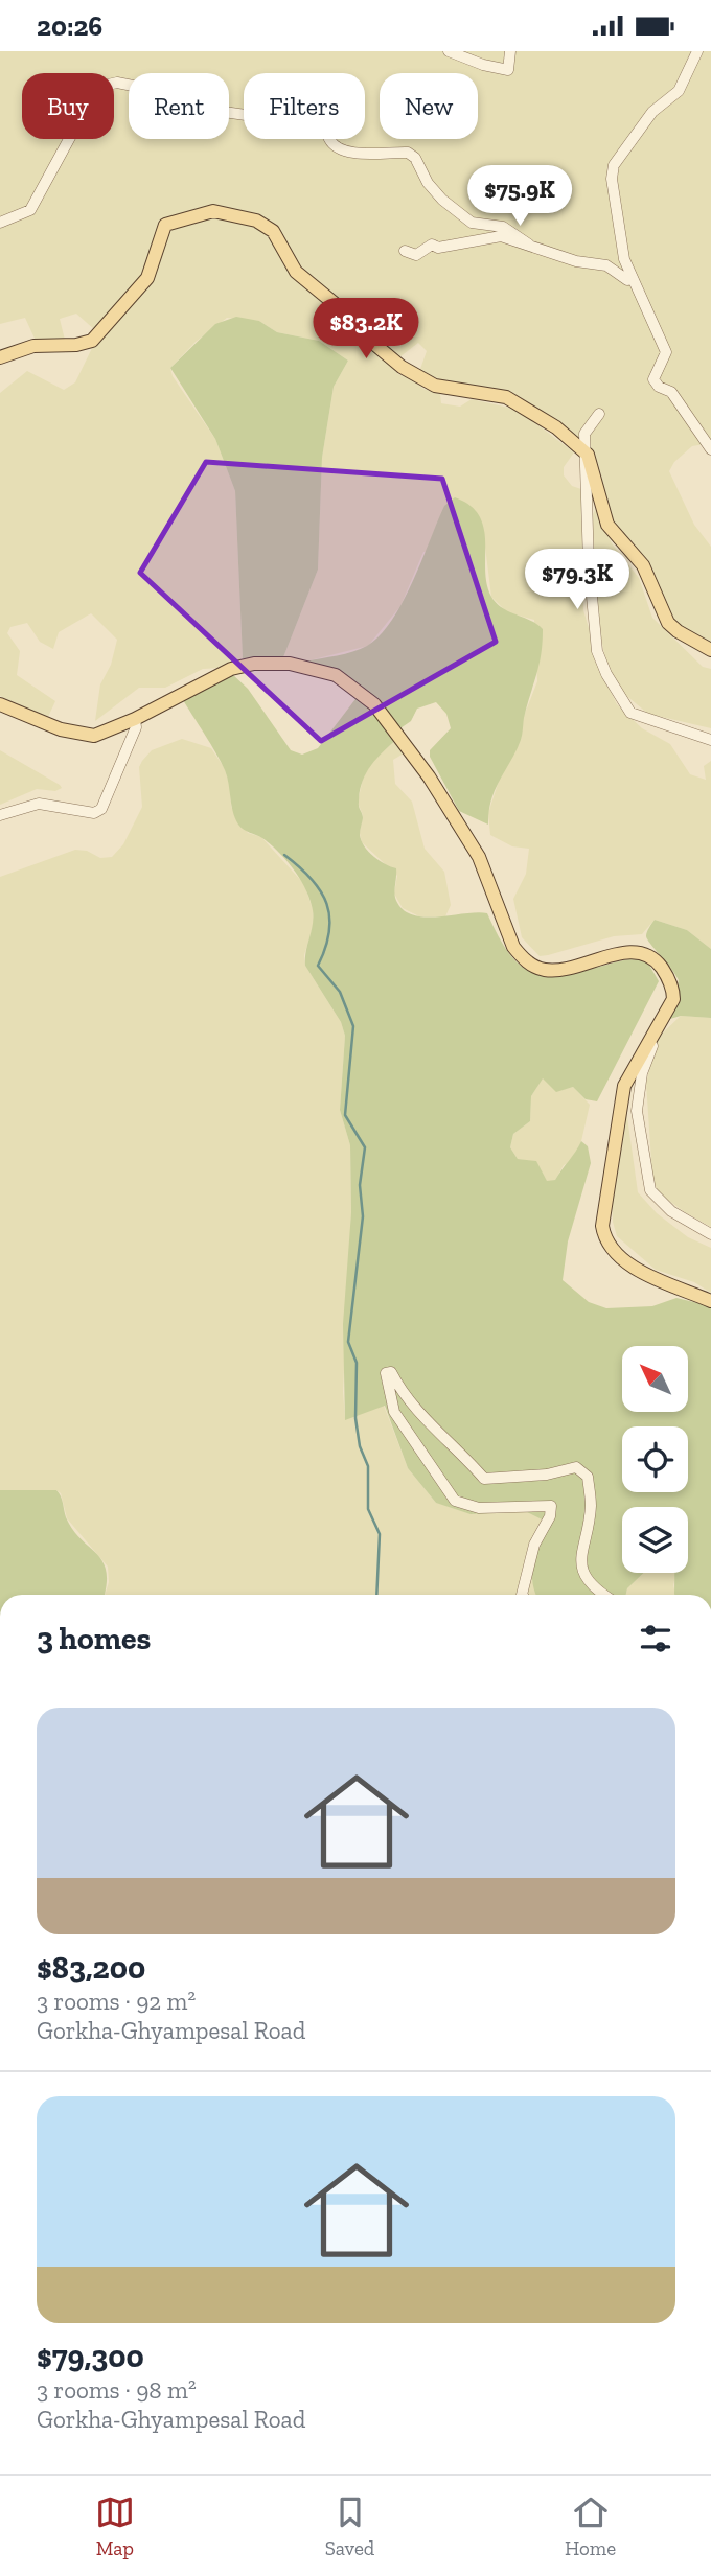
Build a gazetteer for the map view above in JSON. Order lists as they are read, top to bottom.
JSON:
{
  "north": "top left",
  "page": {
    "status": "20:26",
    "chip": [
      "Buy",
      "Rent",
      "Filters",
      "New"
    ],
    "price": ["$75.9K", "$83.2K", "$79.3K"],
    "heading": "3 homes",
    "list": [
      {
        "name": "$83,200",
        "note": "3 rooms · 92 m² · Gorkha-Ghyampesal Road"
      },
      {
        "name": "$79,300",
        "note": "3 rooms · 98 m² · Gorkha-Ghyampesal Road"
      }
    ],
    "tabs": ["Map", "Saved", "Home"]
  }
}
